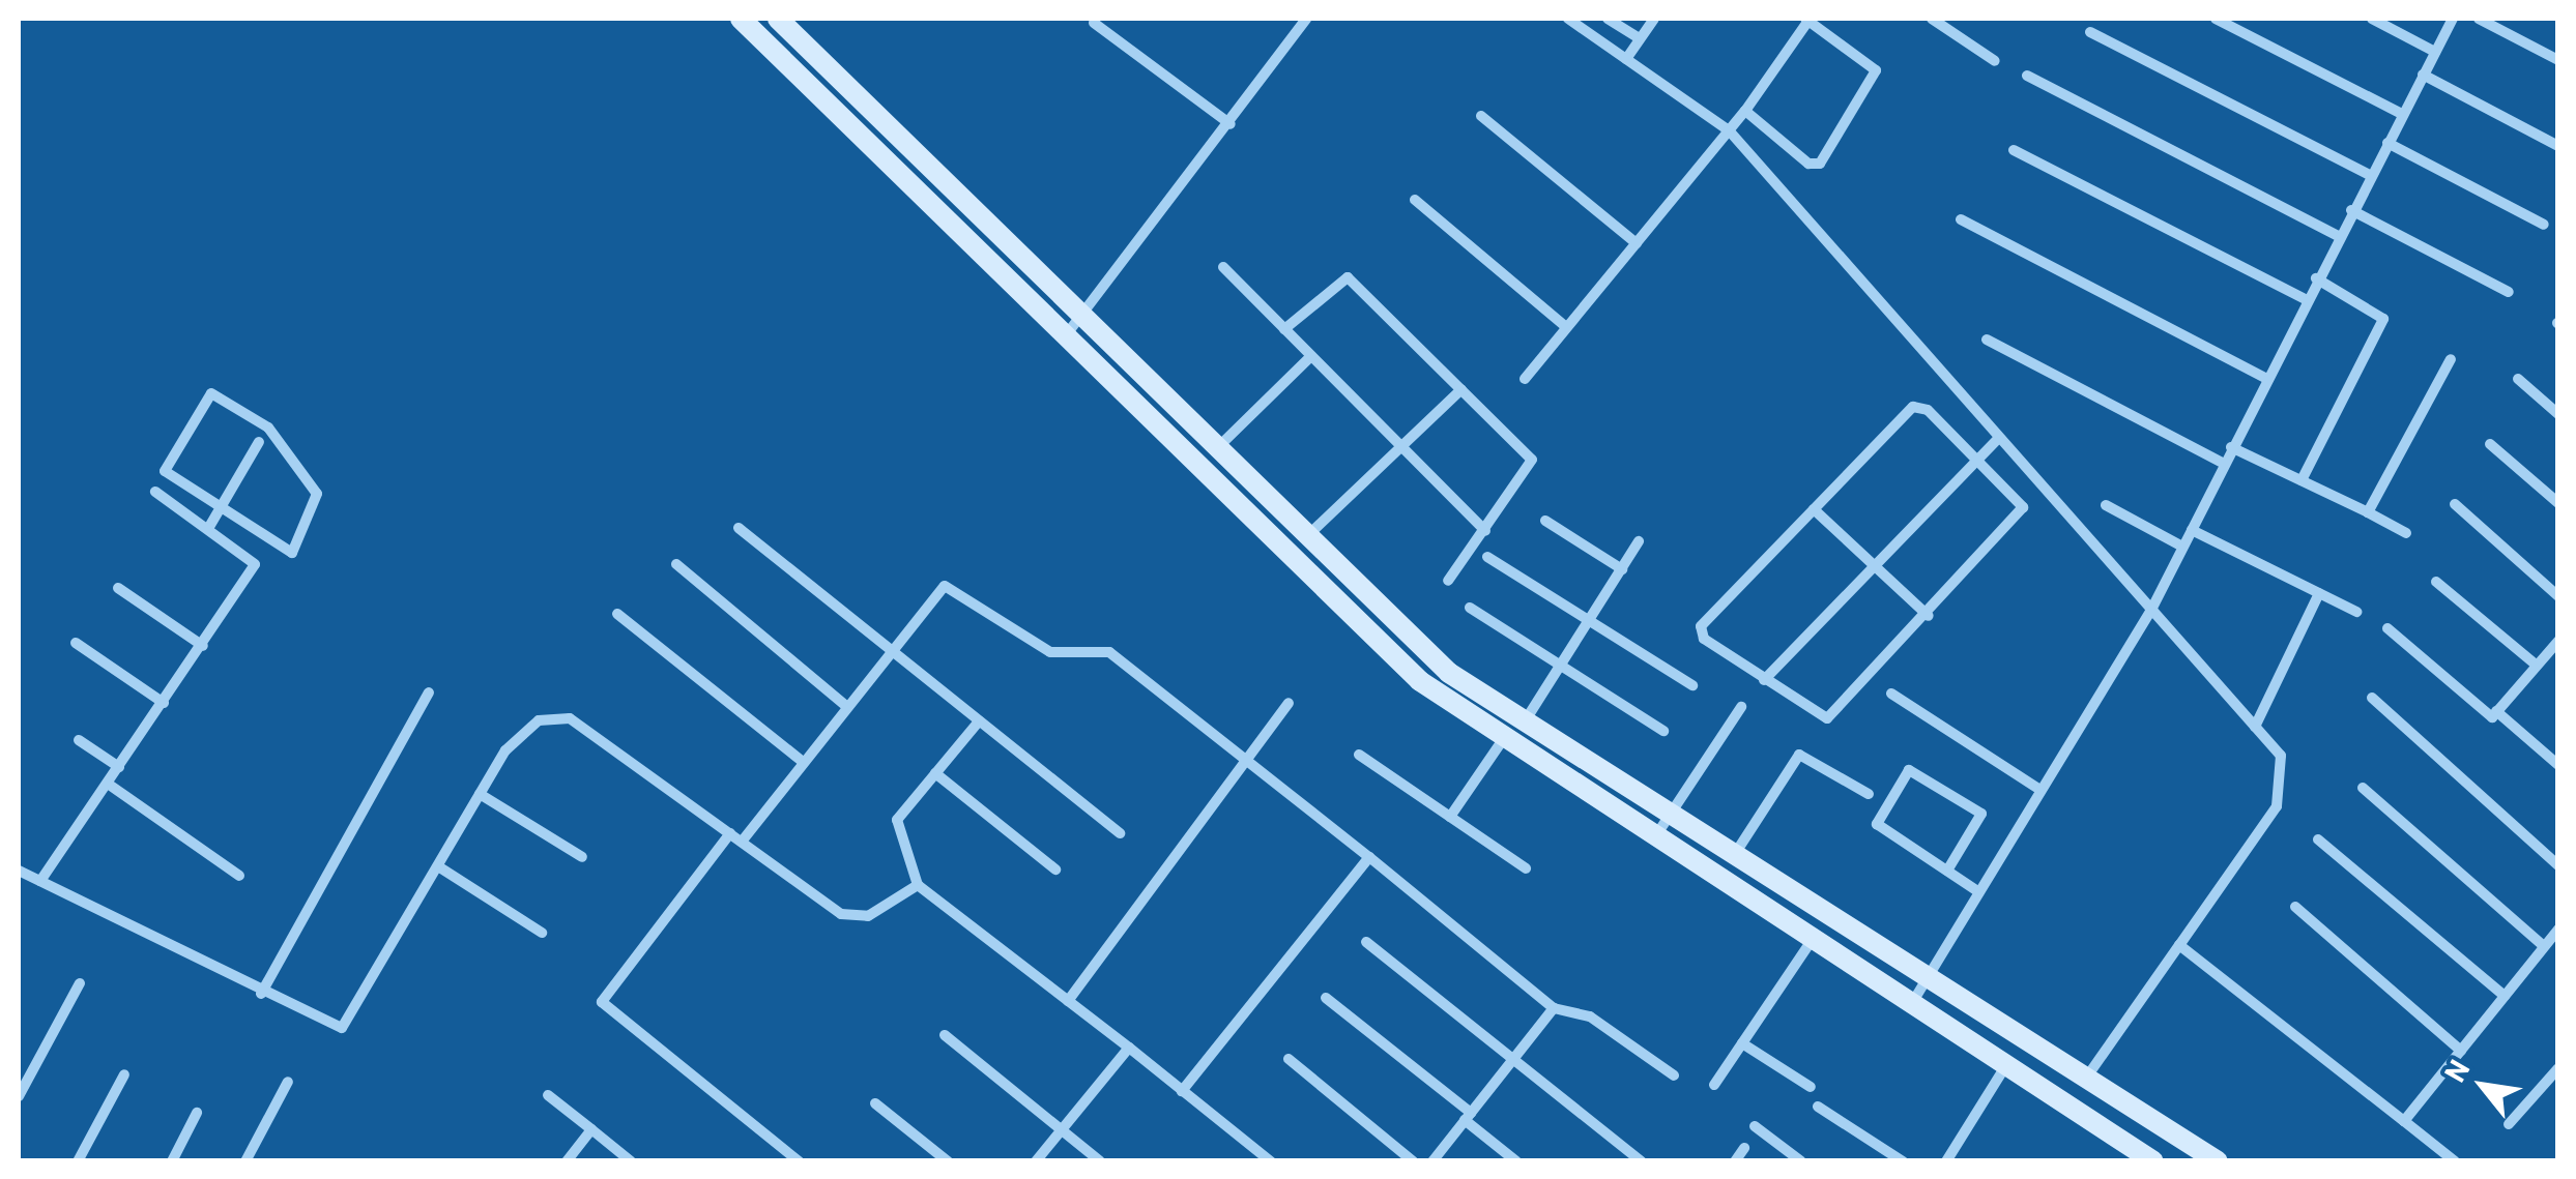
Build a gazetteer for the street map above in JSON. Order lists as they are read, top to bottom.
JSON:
{
  "north": "top left"
}
